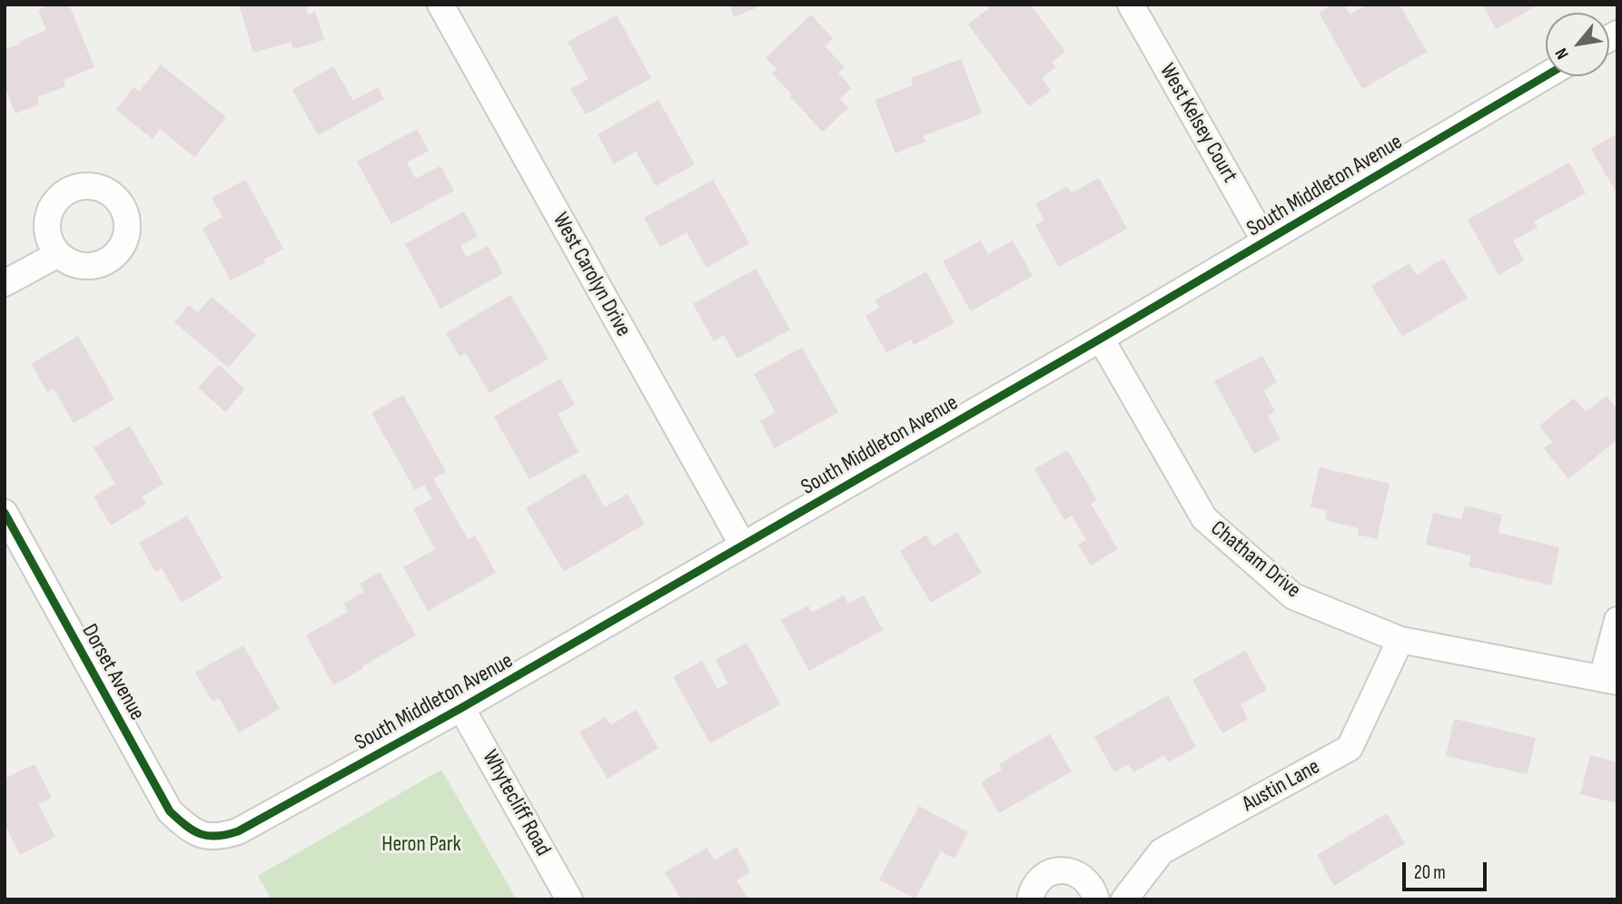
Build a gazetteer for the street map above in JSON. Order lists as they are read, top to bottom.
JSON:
{
  "streets": {
    "street": [
      "West Kelsey Court",
      "South Middleton Avenue",
      "West Carolyn Drive",
      "Chatham Drive",
      "Dorset Avenue",
      "Austin Lane",
      "Whytecliff Road"
    ]
  },
  "crossings": [
    ["West Kelsey Court", "South Middleton Avenue"],
    ["South Middleton Avenue", "West Carolyn Drive"],
    ["South Middleton Avenue", "Chatham Drive"],
    ["South Middleton Avenue", "Dorset Avenue"],
    ["South Middleton Avenue", "Whytecliff Road"],
    ["Chatham Drive", "Austin Lane"]
  ],
  "parks": ["Heron Park"],
  "scale_bar": "20 m",
  "north": "bottom left"
}
